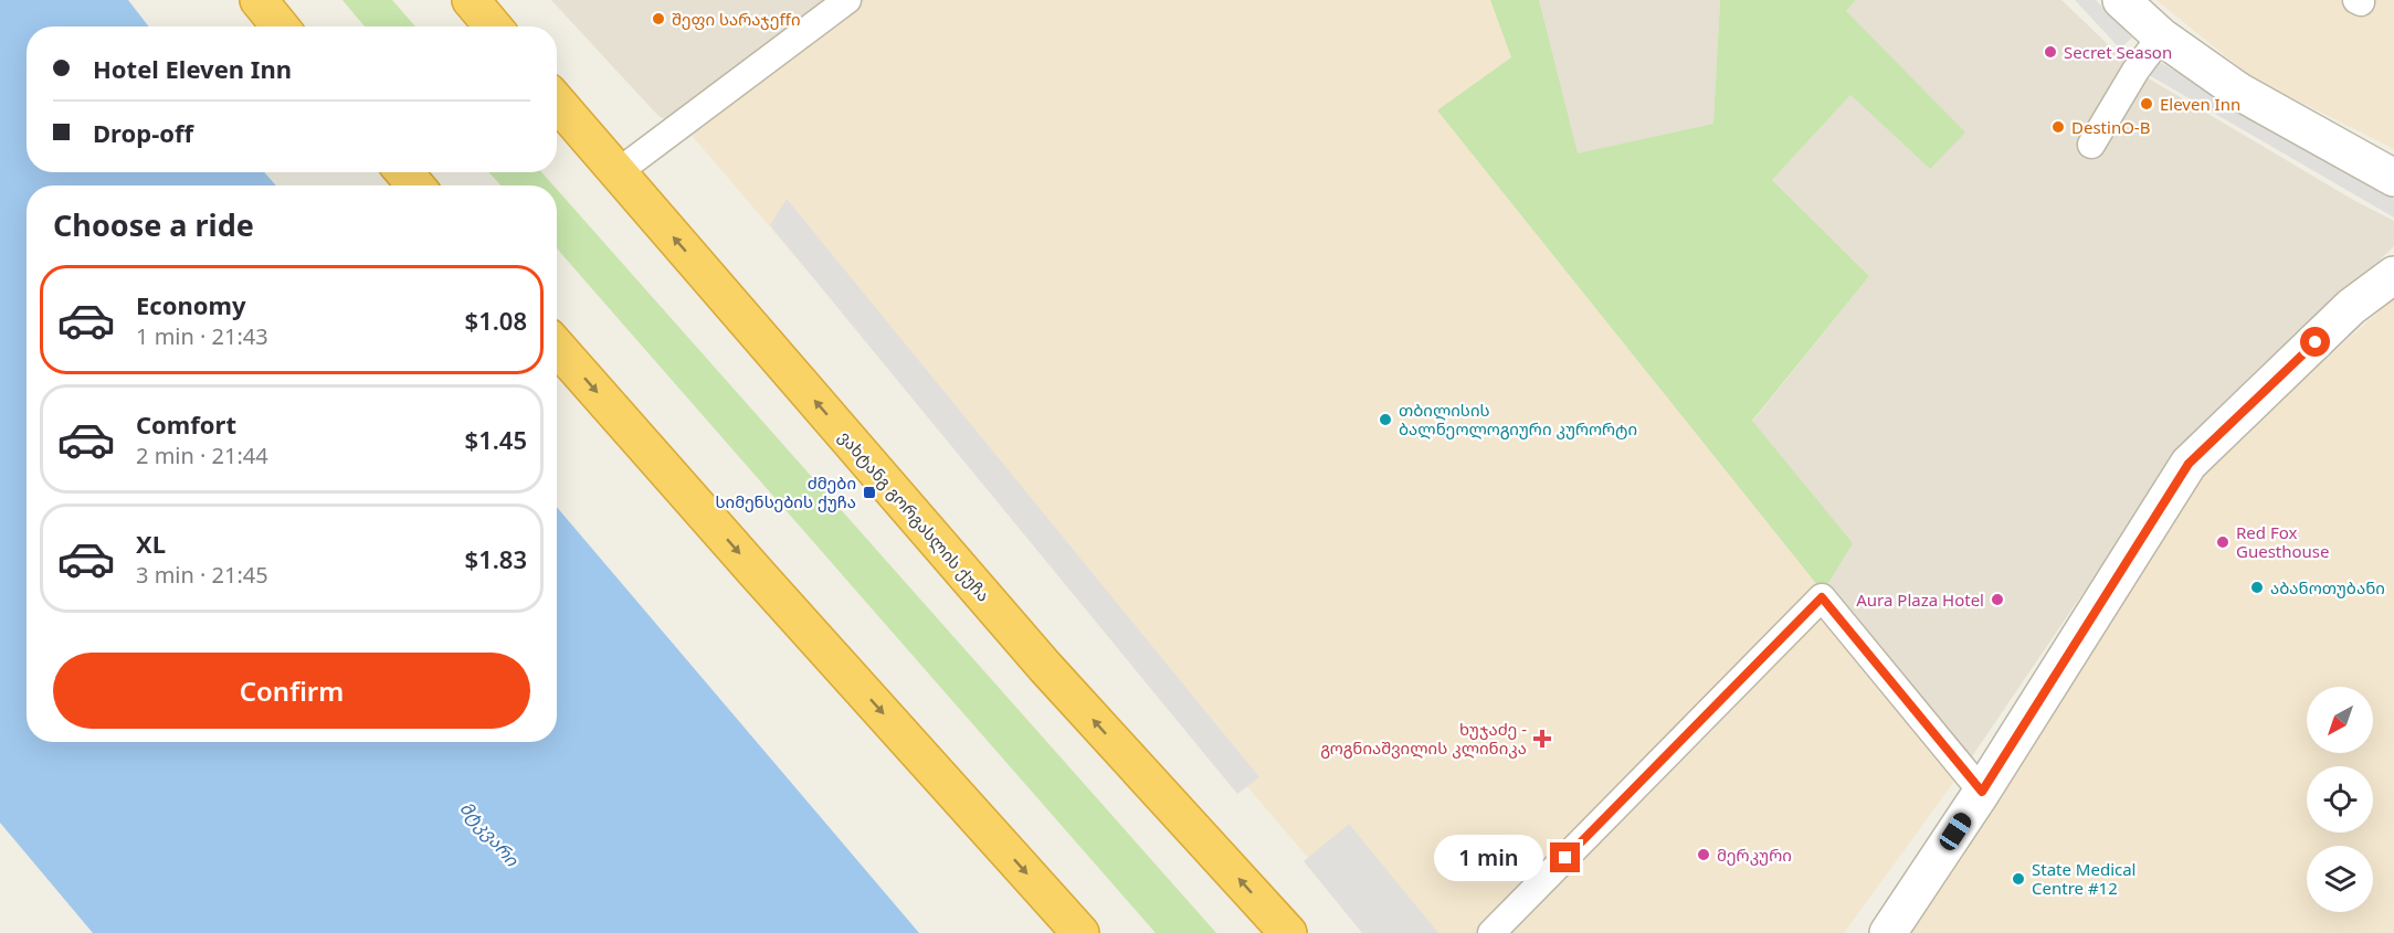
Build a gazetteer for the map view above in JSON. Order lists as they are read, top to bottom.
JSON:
{
  "streets": {
    "highway": ["ვახტანგ გორგასლის ქუჩა"]
  },
  "water": ["მტკვარი"],
  "places": {
    "other": [
      "შეფი სარაჯეffი",
      "Secret Season",
      "Eleven Inn",
      "DestinO-B",
      "თბილისის ბალნეოლოგიური კურორტი",
      "Red Fox Guesthouse",
      "აბანოთუბანი",
      "Aura Plaza Hotel",
      "მერკური",
      "State Medical Centre #12"
    ],
    "transit": ["ძმები სიმენსების ქუჩა"],
    "health": ["ხუჯაძე - გოგნიაშვილის კლინიკა"]
  },
  "north": "bottom left",
  "page": {
    "banner": ["Hotel Eleven Inn", "Drop-off"],
    "heading": "Choose a ride",
    "list": [
      {
        "name": "Economy",
        "note": "1 min · 21:43",
        "value": "$1.08"
      },
      {
        "name": "Comfort",
        "note": "2 min · 21:44",
        "value": "$1.45"
      },
      {
        "name": "XL",
        "note": "3 min · 21:45",
        "value": "$1.83"
      }
    ],
    "buttons": "Confirm",
    "bubble": "1 min"
  }
}
